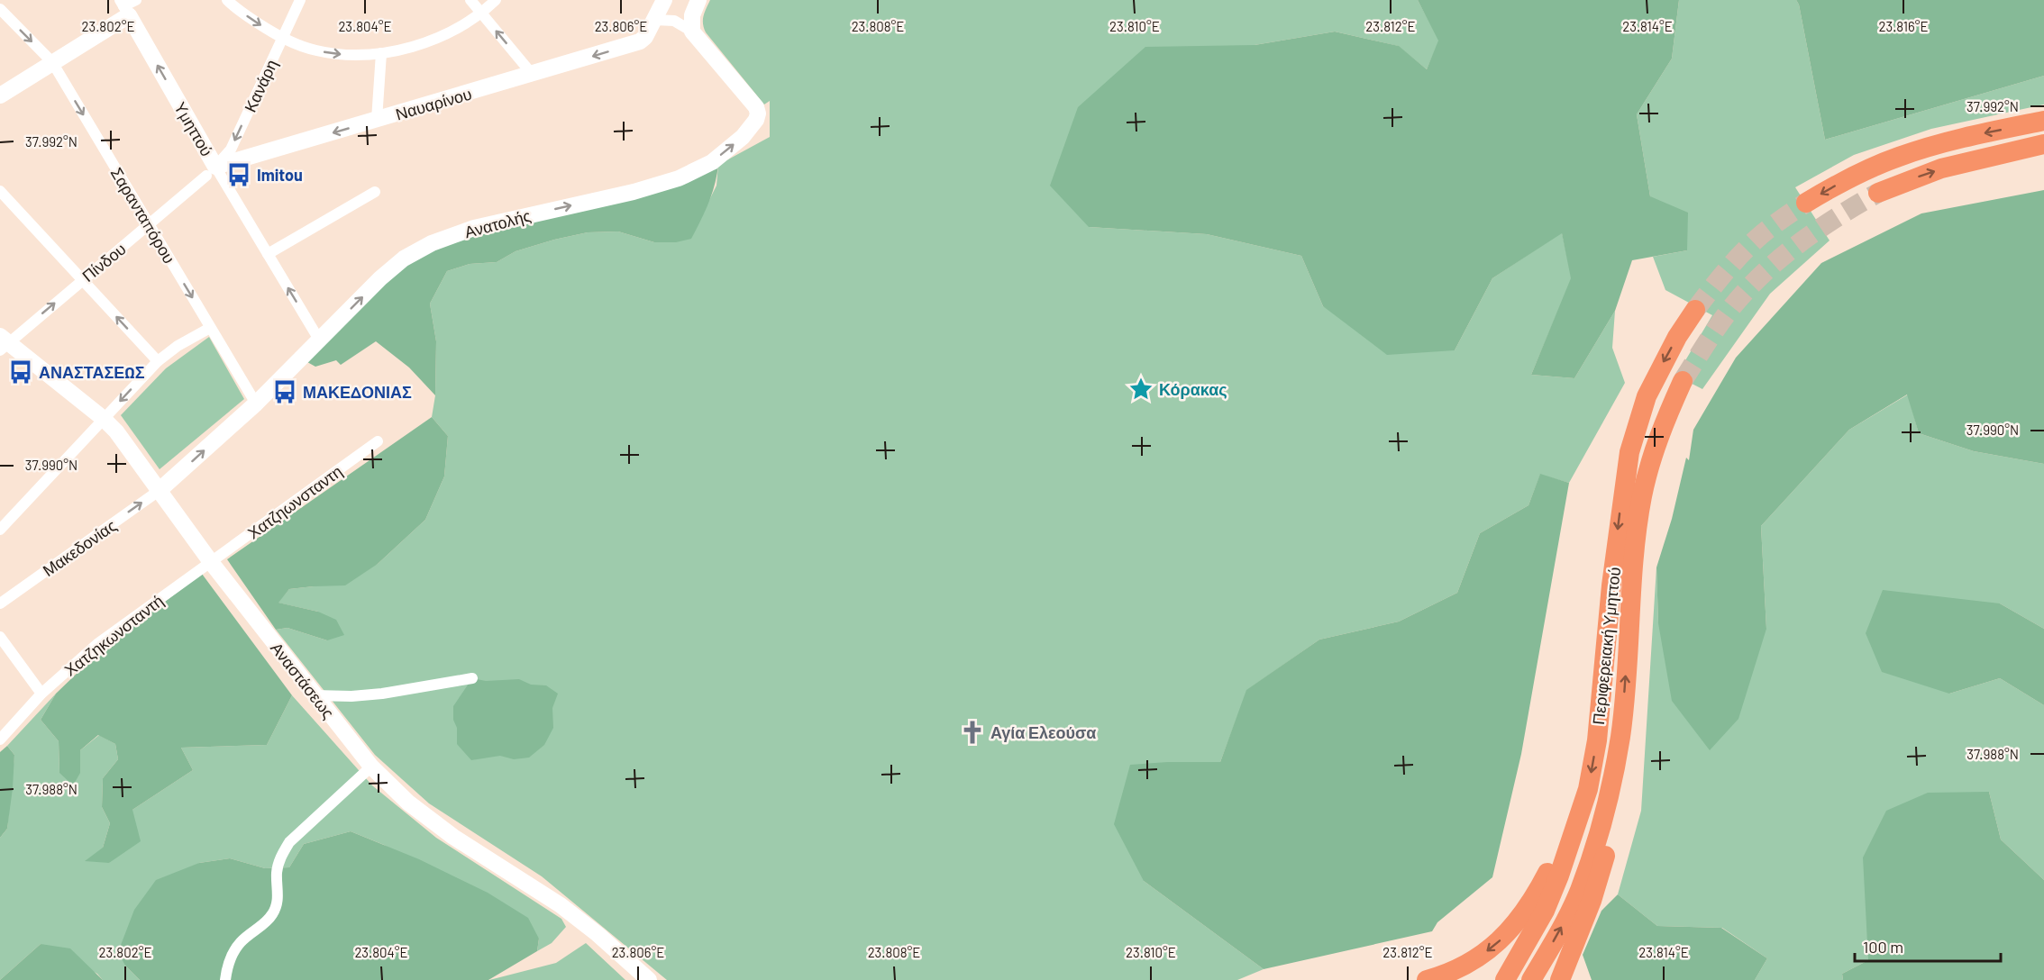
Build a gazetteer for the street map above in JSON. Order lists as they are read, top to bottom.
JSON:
{
  "streets": {
    "highway": ["Περιφερειακή Υμηττού"],
    "street": [
      "Κανάρη",
      "Ναυαρίνου",
      "Υμηττού",
      "Σαρανταπόρου",
      "Ανατολής",
      "Πίνδου",
      "Χατζηωνσταντη",
      "Μακεδονίας",
      "Χατζηκωνσταντή",
      "Αναστάσεως"
    ]
  },
  "crossings": [
    ["Κανάρη", "Ναυαρίνου"],
    ["Κανάρη", "Υμηττού"],
    ["Κανάρη", "Πίνδου"],
    ["Ναυαρίνου", "Υμηττού"],
    ["Ναυαρίνου", "Ανατολής"],
    ["Ναυαρίνου", "Πίνδου"],
    ["Υμηττού", "Ανατολής"],
    ["Υμηττού", "Πίνδου"],
    ["Σαρανταπόρου", "Ανατολής"],
    ["Σαρανταπόρου", "Πίνδου"],
    ["Ανατολής", "Μακεδονίας"],
    ["Ανατολής", "Αναστάσεως"],
    ["Πίνδου", "Αναστάσεως"],
    ["Χατζηωνσταντη", "Χατζηκωνσταντή"],
    ["Χατζηωνσταντη", "Αναστάσεως"],
    ["Μακεδονίας", "Αναστάσεως"],
    ["Χατζηκωνσταντή", "Αναστάσεως"]
  ],
  "one_way": ["Κανάρη", "Υμηττού", "Πίνδου"],
  "places": {
    "bus stop": ["Imitou", "ΑΝΑΣΤΑΣΕΩΣ", "ΜΑΚΕΔΟΝΙΑΣ"],
    "place": ["Κόρακας"],
    "church": ["Αγία Ελεούσα"]
  },
  "scale_bar": "100 m",
  "coordinates": [
    "23.802°E",
    "23.804°E",
    "23.806°E",
    "23.808°E",
    "23.810°E",
    "23.812°E",
    "23.814°E",
    "23.816°E",
    "37.992°N",
    "37.990°N",
    "37.988°N"
  ]
}
